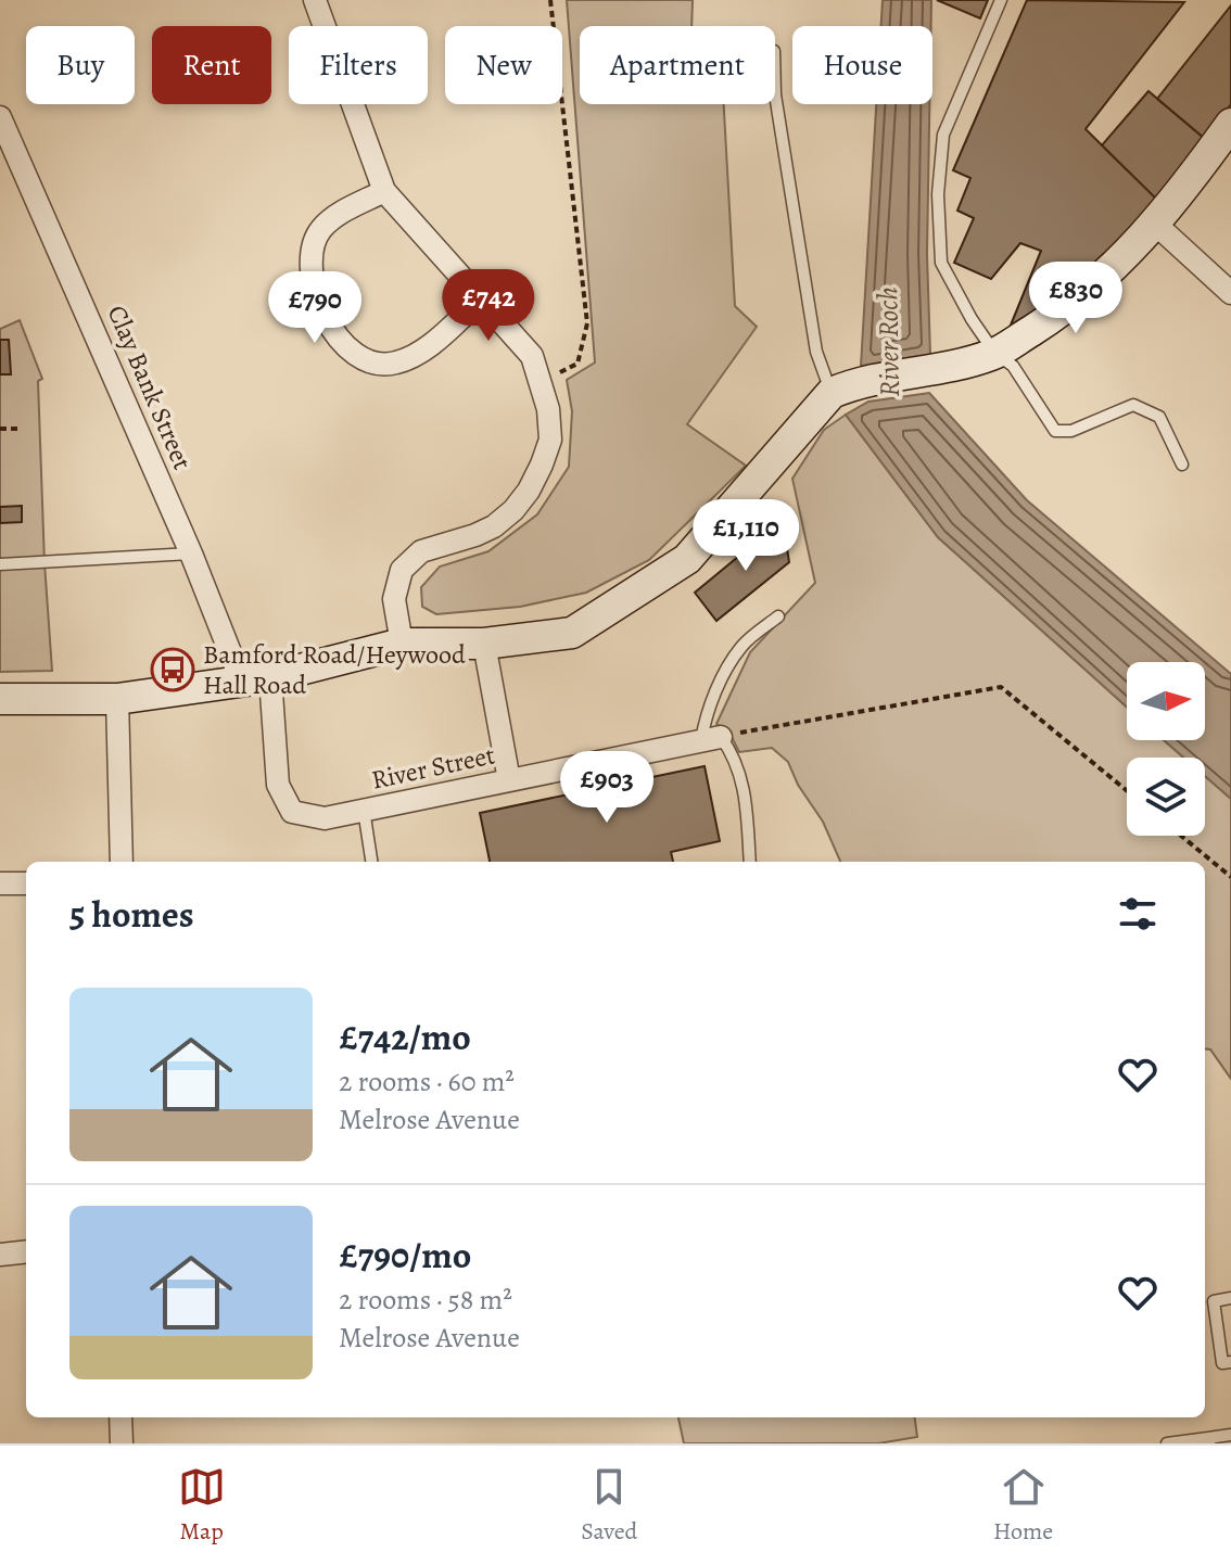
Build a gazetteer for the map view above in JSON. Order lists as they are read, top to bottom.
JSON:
{
  "streets": {
    "street": ["Clay Bank Street", "River Street"]
  },
  "crossings": [
    ["Clay Bank Street", "River Street"]
  ],
  "water": ["River Roch"],
  "places": {
    "bus stop": ["Bamford Road/Heywood Hall Road"]
  },
  "north": "right",
  "page": {
    "chip": [
      "Buy",
      "Rent",
      "Filters",
      "New",
      "Apartment",
      "House"
    ],
    "price": [
      "£830",
      "£742",
      "£790",
      "£1,110",
      "£903"
    ],
    "heading": "5 homes",
    "list": [
      {
        "name": "£742/mo",
        "note": "2 rooms · 60 m² · Melrose Avenue"
      },
      {
        "name": "£790/mo",
        "note": "2 rooms · 58 m² · Melrose Avenue"
      }
    ],
    "tabs": ["Map", "Saved", "Home"]
  }
}
